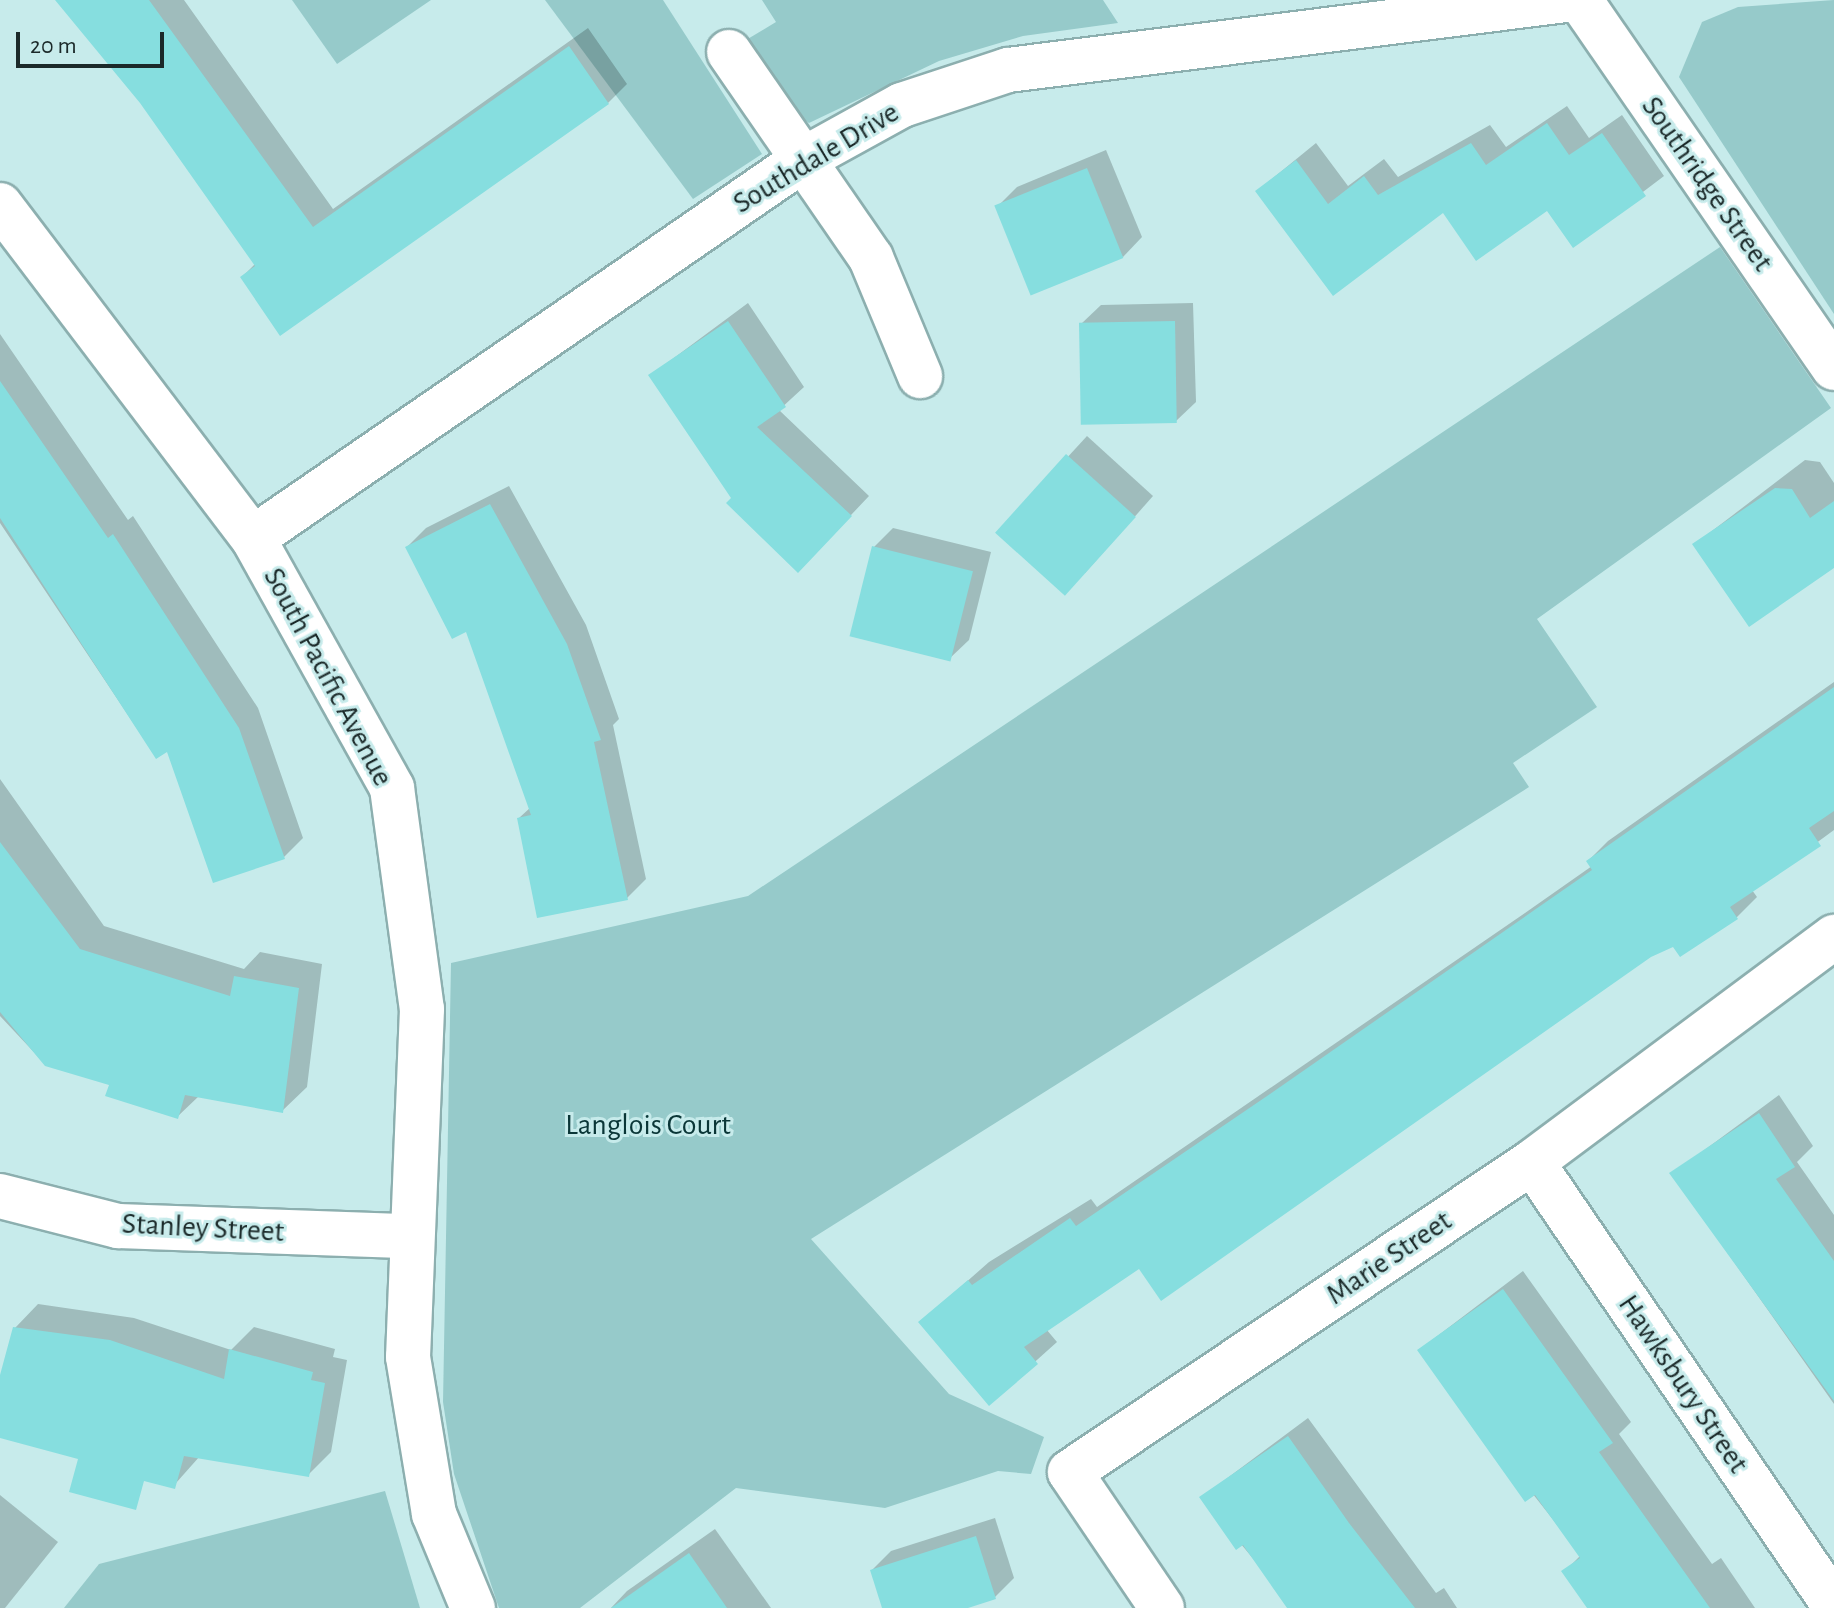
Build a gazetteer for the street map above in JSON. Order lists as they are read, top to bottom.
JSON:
{
  "streets": {
    "street": [
      "Southdale Drive",
      "Southridge Street",
      "South Pacific Avenue",
      "Stanley Street",
      "Marie Street",
      "Hawksbury Street"
    ]
  },
  "crossings": [
    ["Southdale Drive", "South Pacific Avenue"],
    ["South Pacific Avenue", "Stanley Street"],
    ["Marie Street", "Hawksbury Street"]
  ],
  "parks": ["Langlois Court"],
  "scale_bar": "20 m"
}
